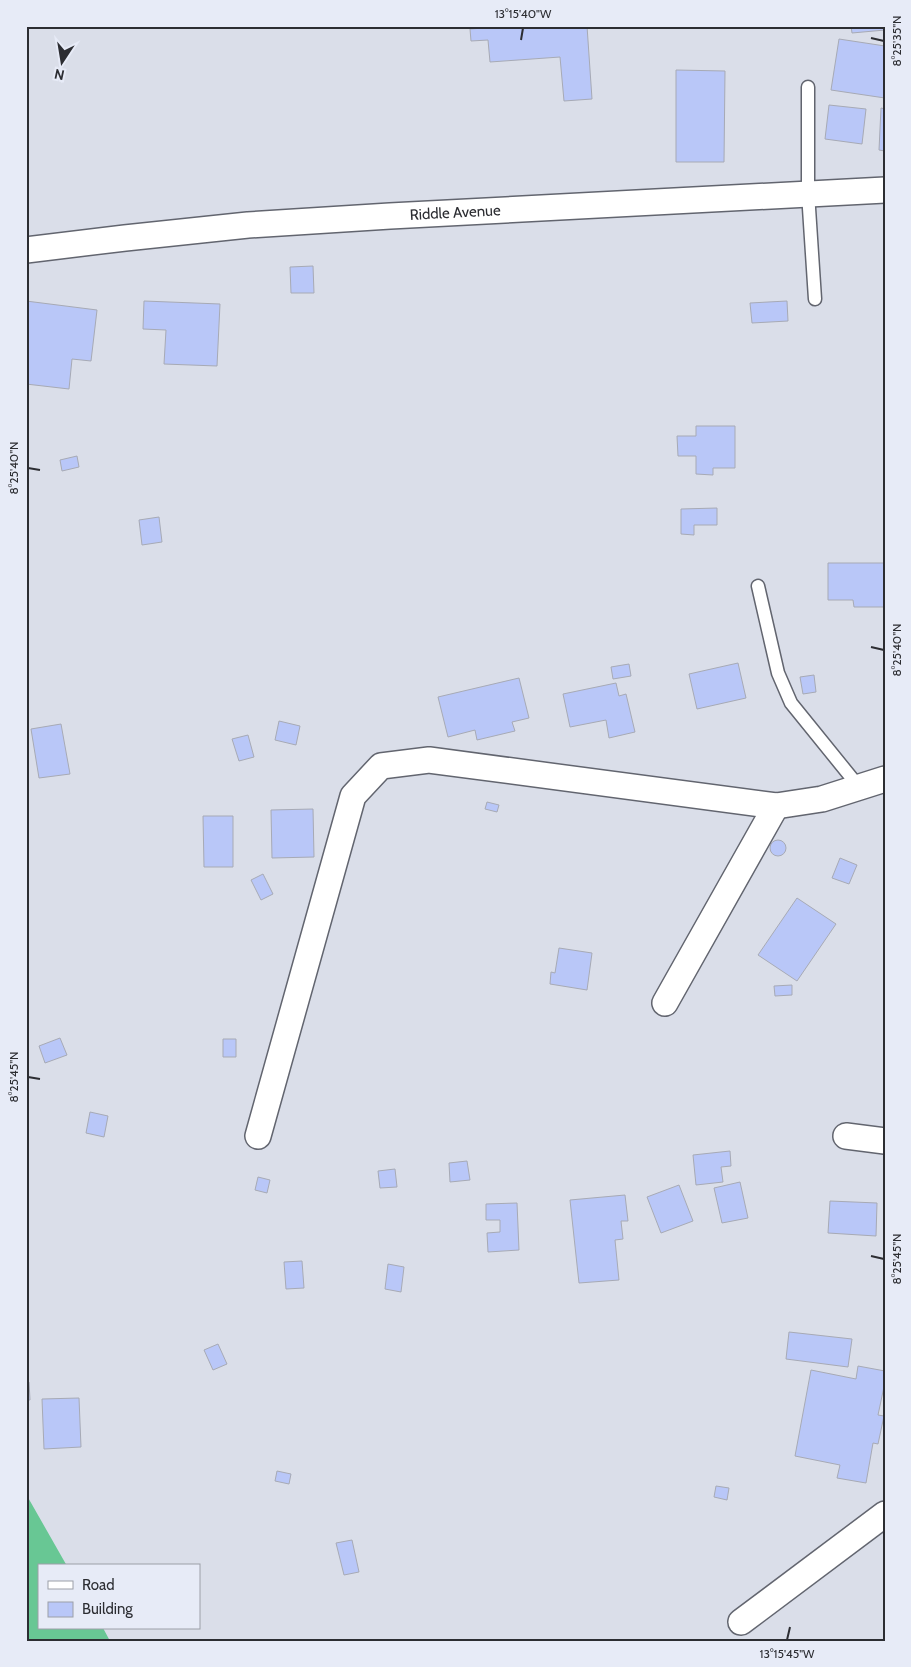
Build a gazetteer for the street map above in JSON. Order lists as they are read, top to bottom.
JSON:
{
  "streets": {
    "street": ["Riddle Avenue"]
  },
  "legend": ["Road", "Building"],
  "north": "bottom",
  "coordinates": [
    "13°15'40\"W",
    "8°25'35\"N",
    "8°25'40\"N",
    "8°25'45\"N",
    "13°15'45\"W"
  ]
}
